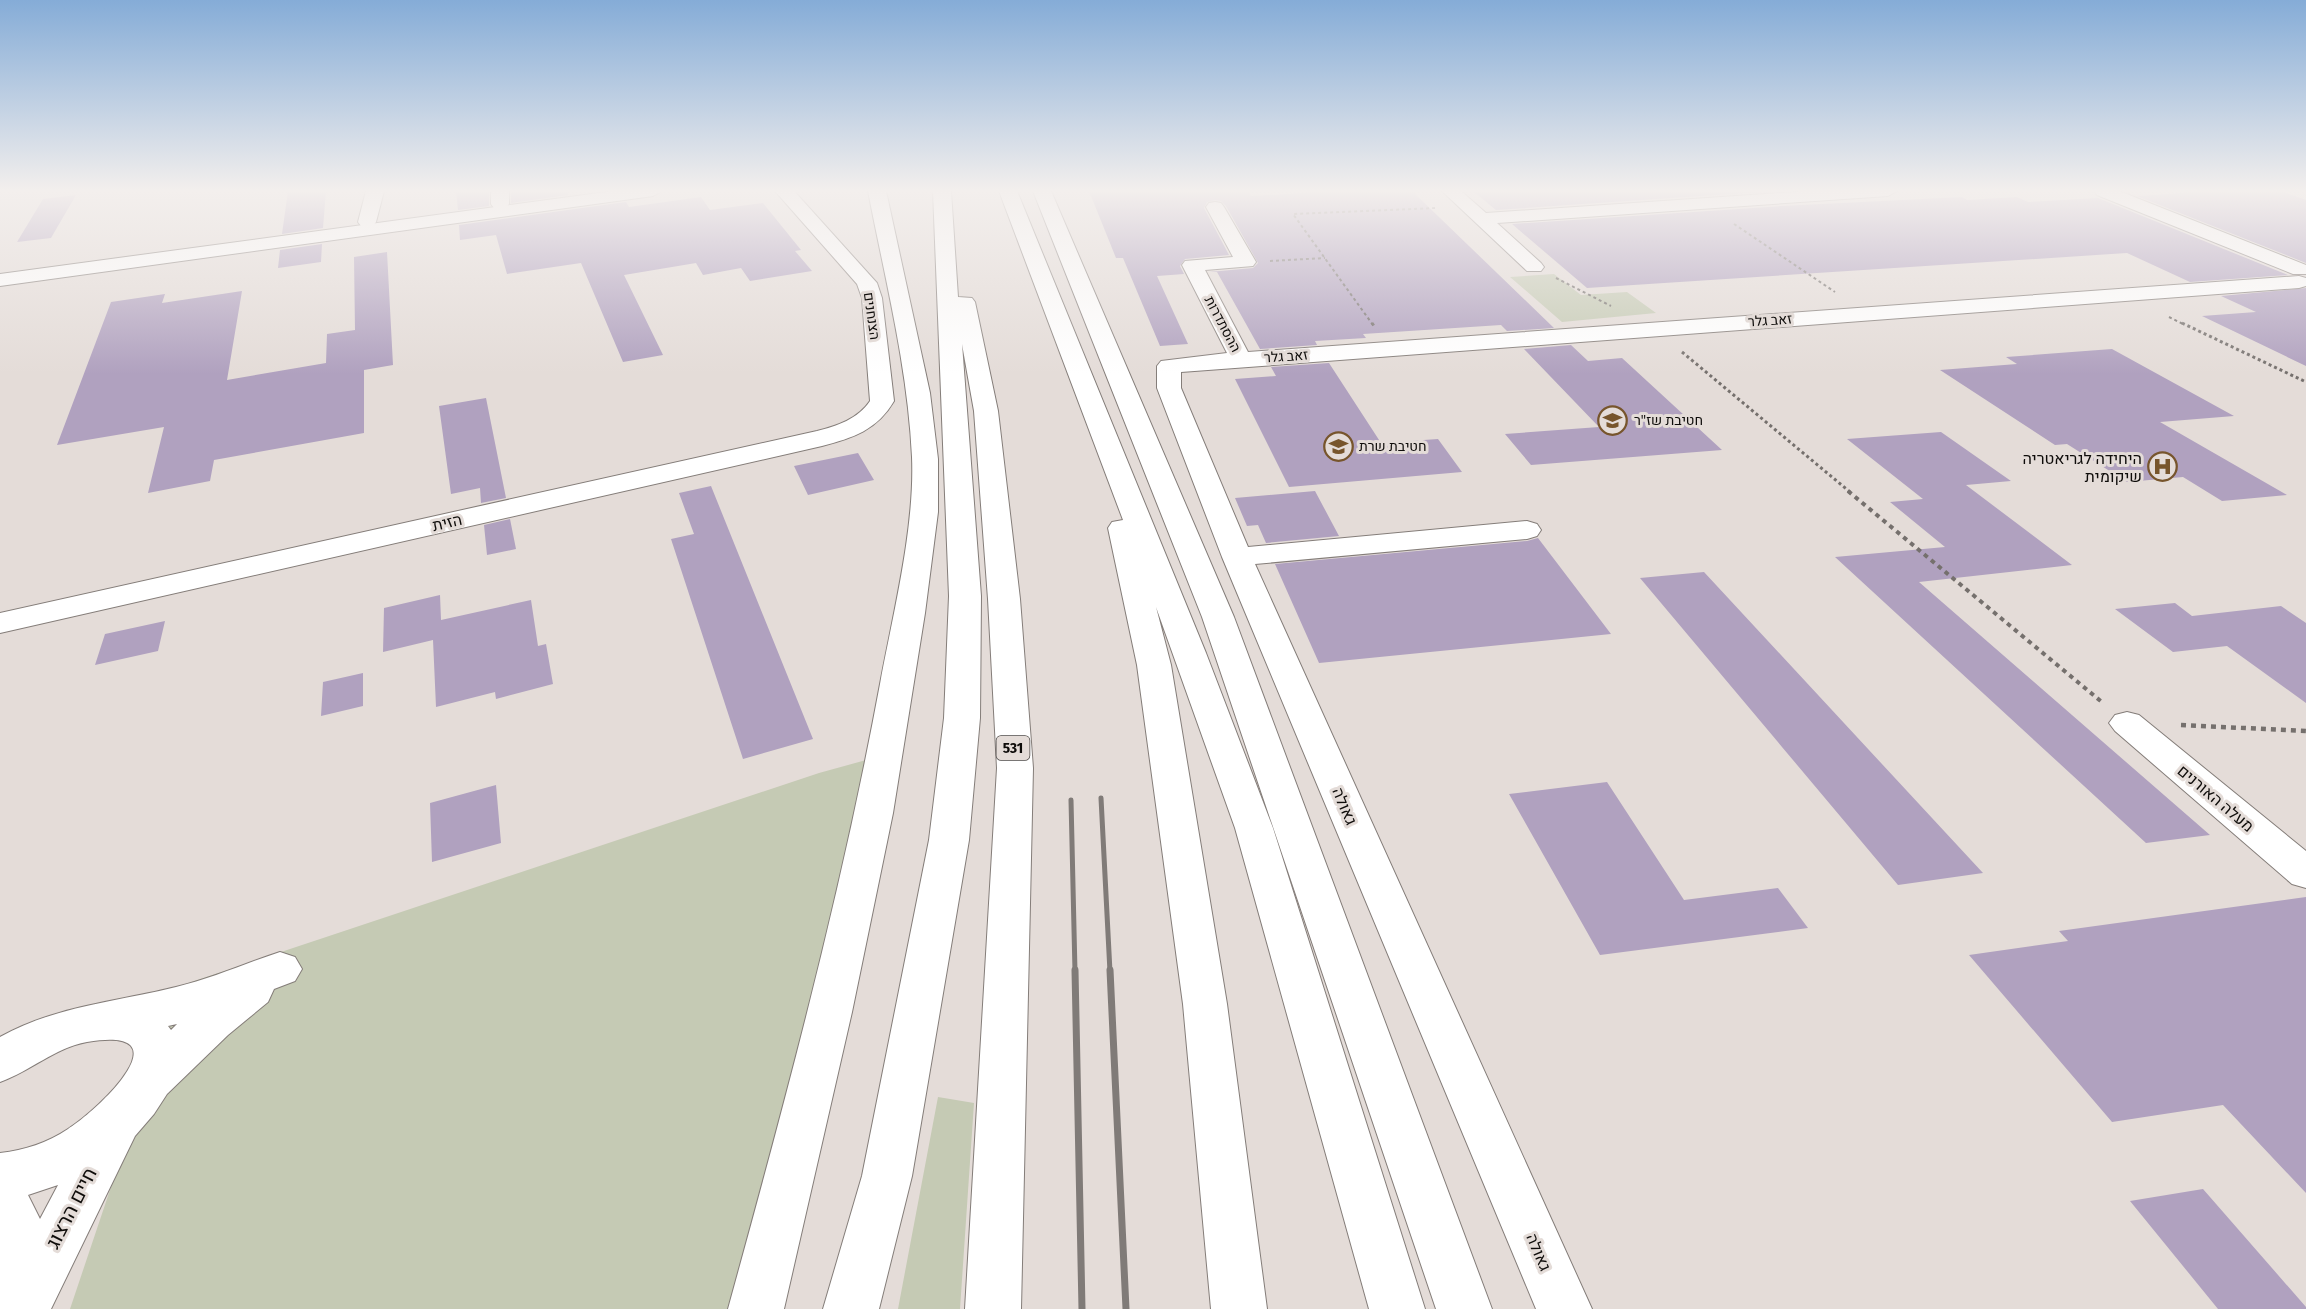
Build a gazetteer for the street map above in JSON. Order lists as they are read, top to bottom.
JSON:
{
  "streets": {
    "main road": [
      "הצנחנים",
      "זאב גלר",
      "ההסתדרות",
      "הזית",
      "531",
      "מעלה האורנים",
      "גאולה",
      "חיים הרצוג"
    ]
  },
  "crossings": [
    ["הצנחנים", "הזית"],
    ["זאב גלר", "ההסתדרות"],
    ["זאב גלר", "גאולה"],
    ["ההסתדרות", "גאולה"]
  ],
  "places": {
    "school or university": ["חטיבת שז\"ר", "חטיבת שרת"],
    "hospital": ["היחידה לגריאטריה שיקומית"]
  }
}
